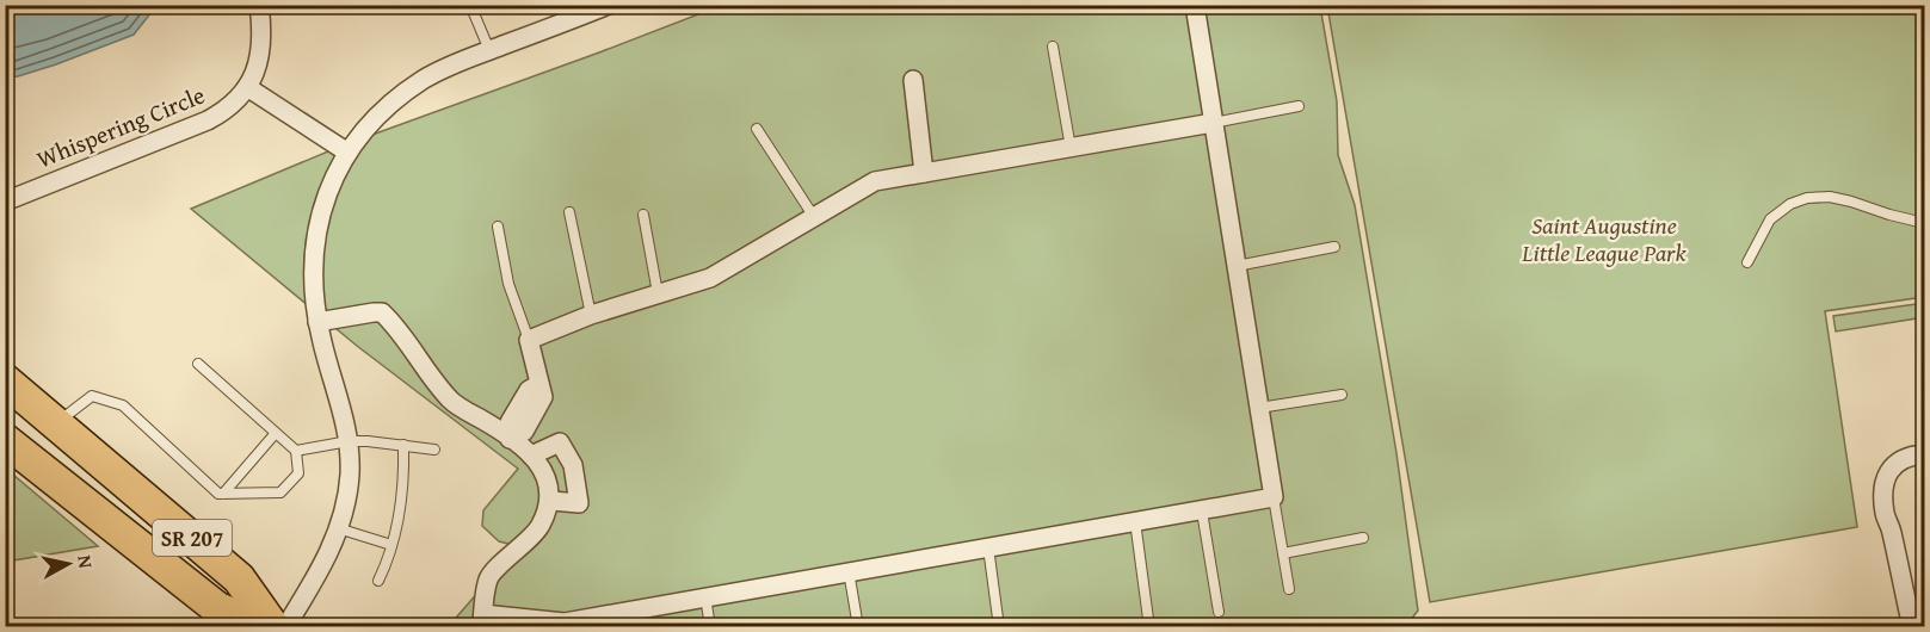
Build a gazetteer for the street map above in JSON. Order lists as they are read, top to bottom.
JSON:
{
  "streets": {
    "highway": ["SR 207"],
    "street": ["Whispering Circle"]
  },
  "parks": ["Saint Augustine Little League Park"],
  "north": "right"
}
